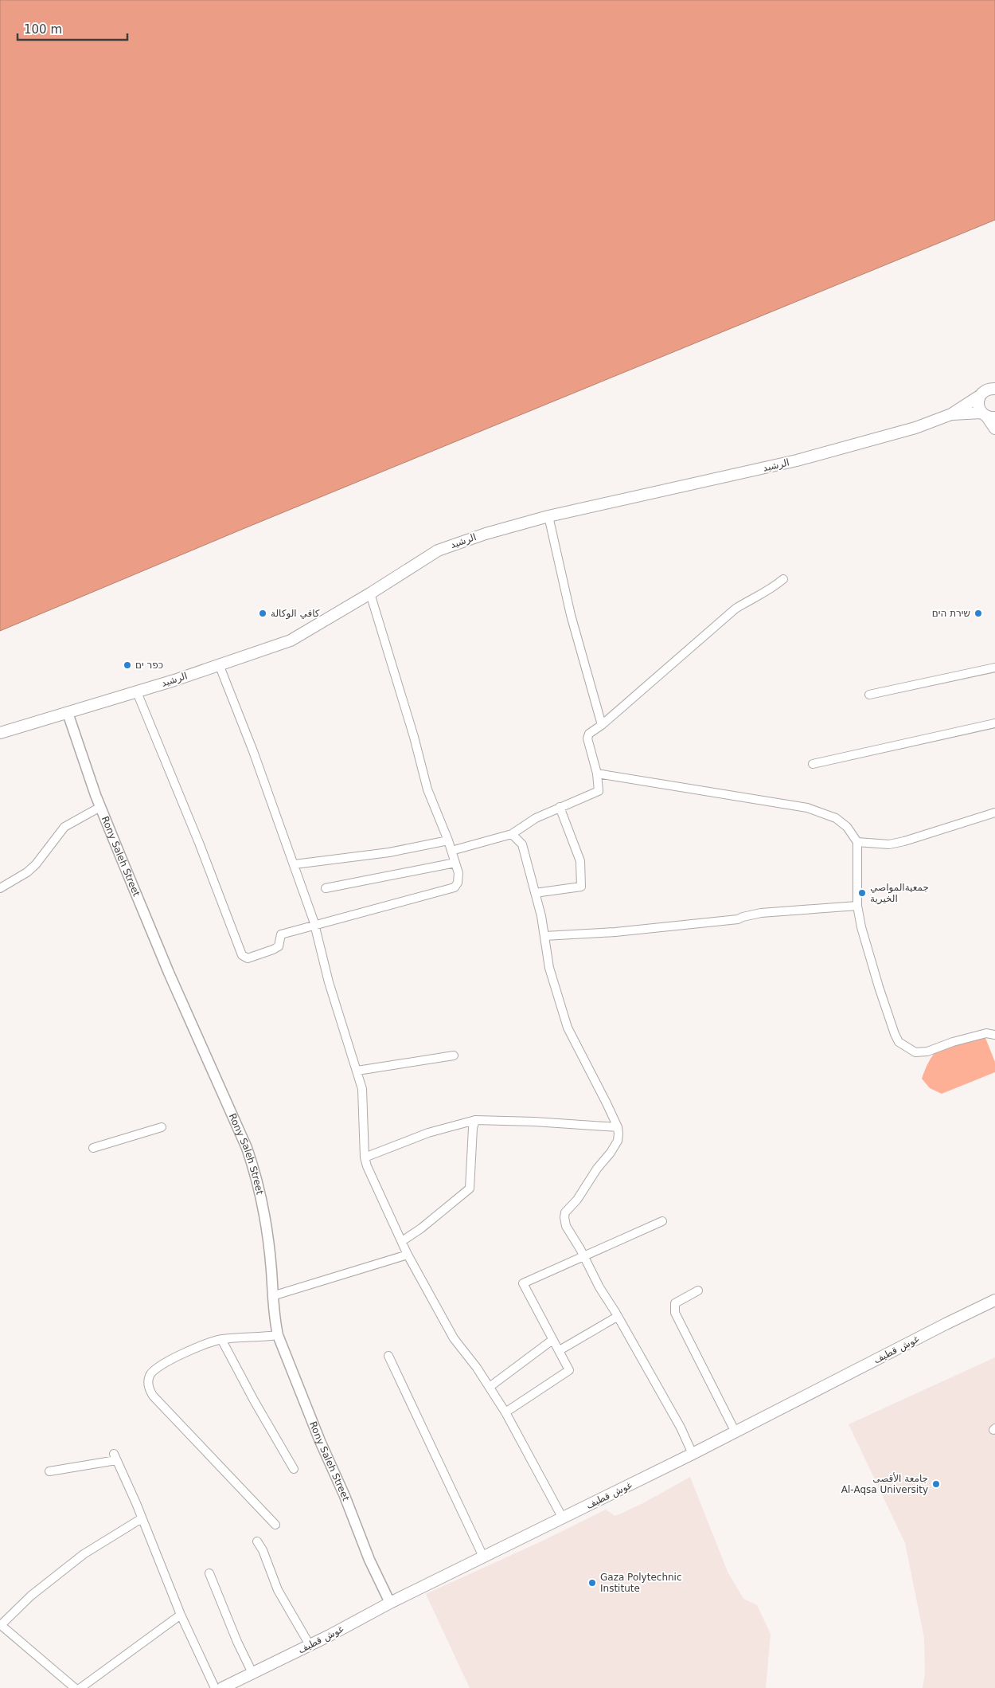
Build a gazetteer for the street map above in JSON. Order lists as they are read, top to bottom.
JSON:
{
  "streets": {
    "main road": ["الرشيد", "غوش قطيف"],
    "street": ["Rony Saleh Street"]
  },
  "crossings": [
    ["الرشيد", "Rony Saleh Street"],
    ["Rony Saleh Street", "غوش قطيف"]
  ],
  "places": [
    "كافي الوكالة",
    "שירת הים",
    "כפר ים",
    "جمعيةالمواصي الخيرية",
    "جامعة الأقصى Al-Aqsa University",
    "Gaza Polytechnic Institute"
  ],
  "scale_bar": "100 m"
}
